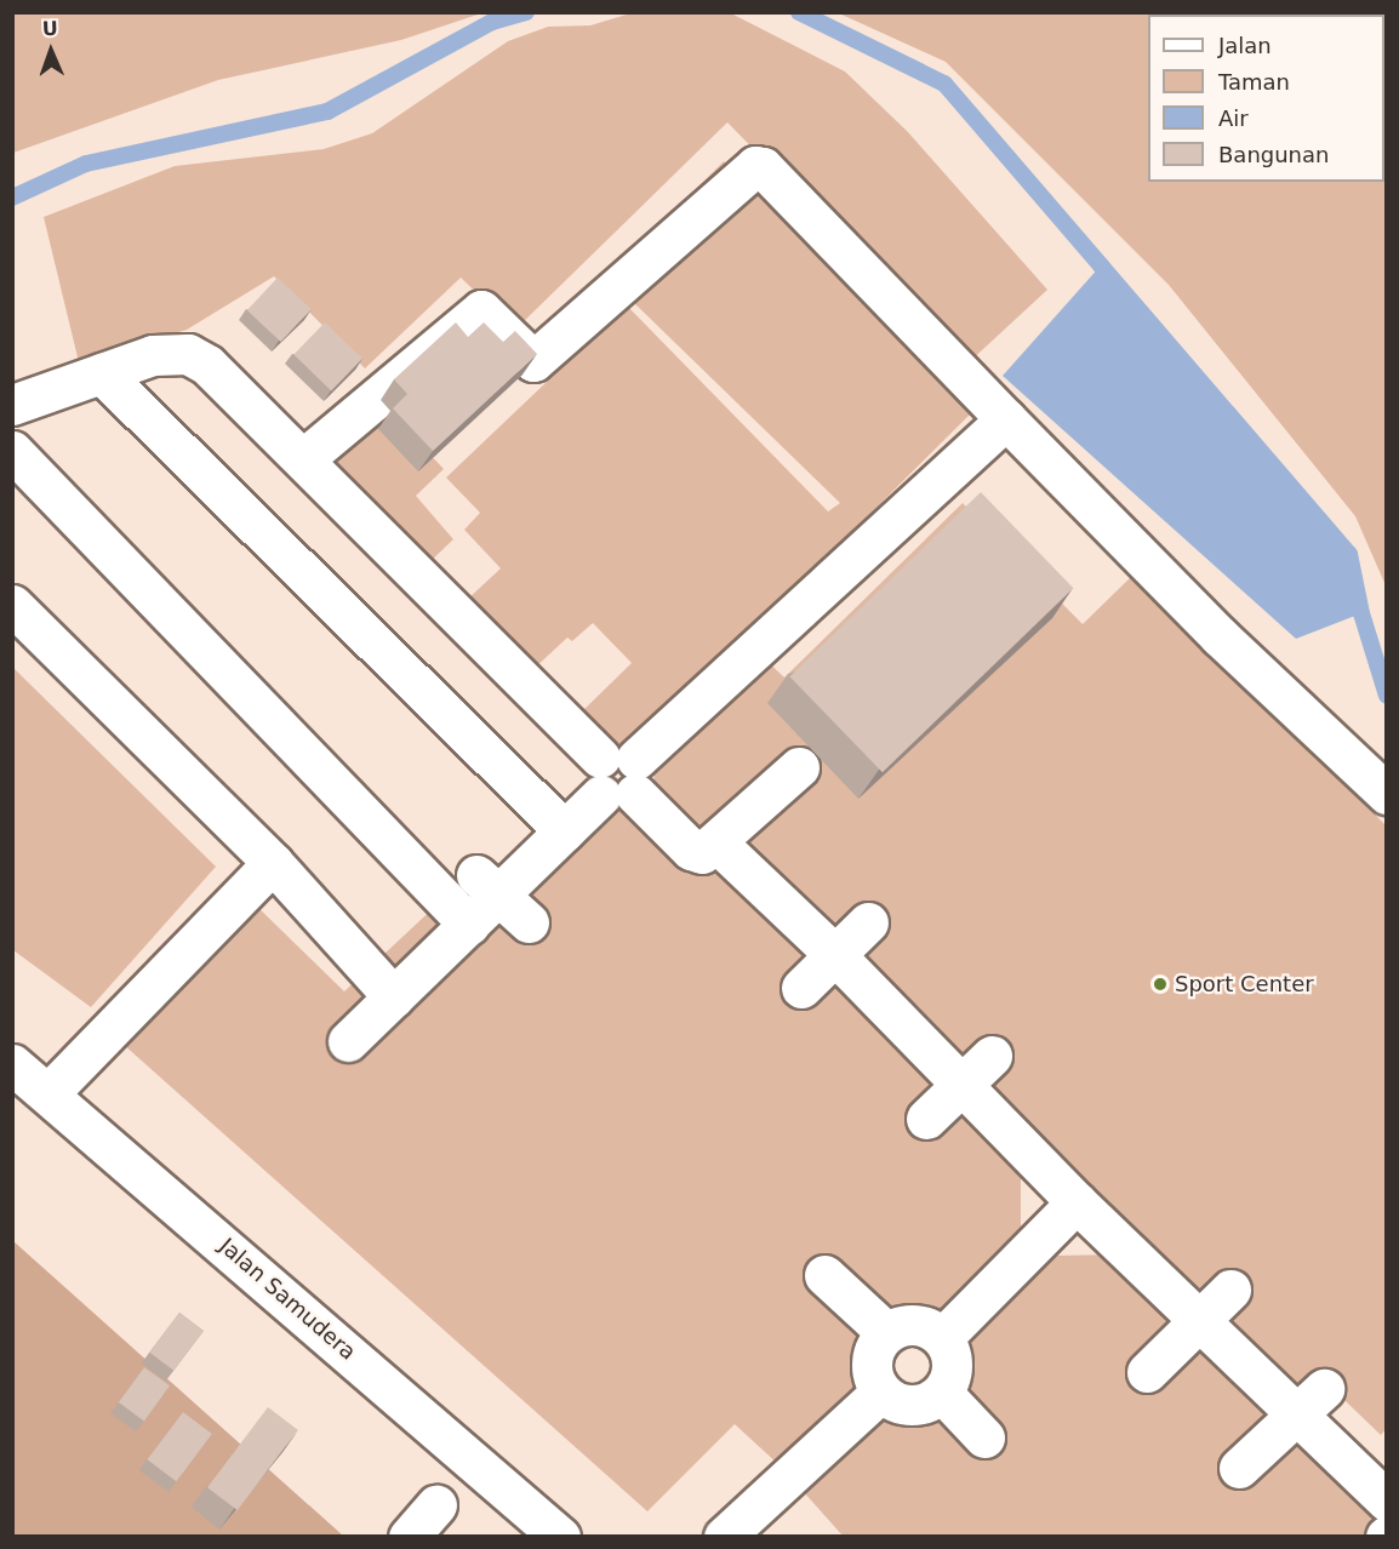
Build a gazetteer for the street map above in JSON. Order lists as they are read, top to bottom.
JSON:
{
  "streets": {
    "main road": ["Jalan Samudera"]
  },
  "places": ["Sport Center"],
  "legend": [
    "Jalan",
    "Taman",
    "Air",
    "Bangunan"
  ],
  "north": "top"
}
